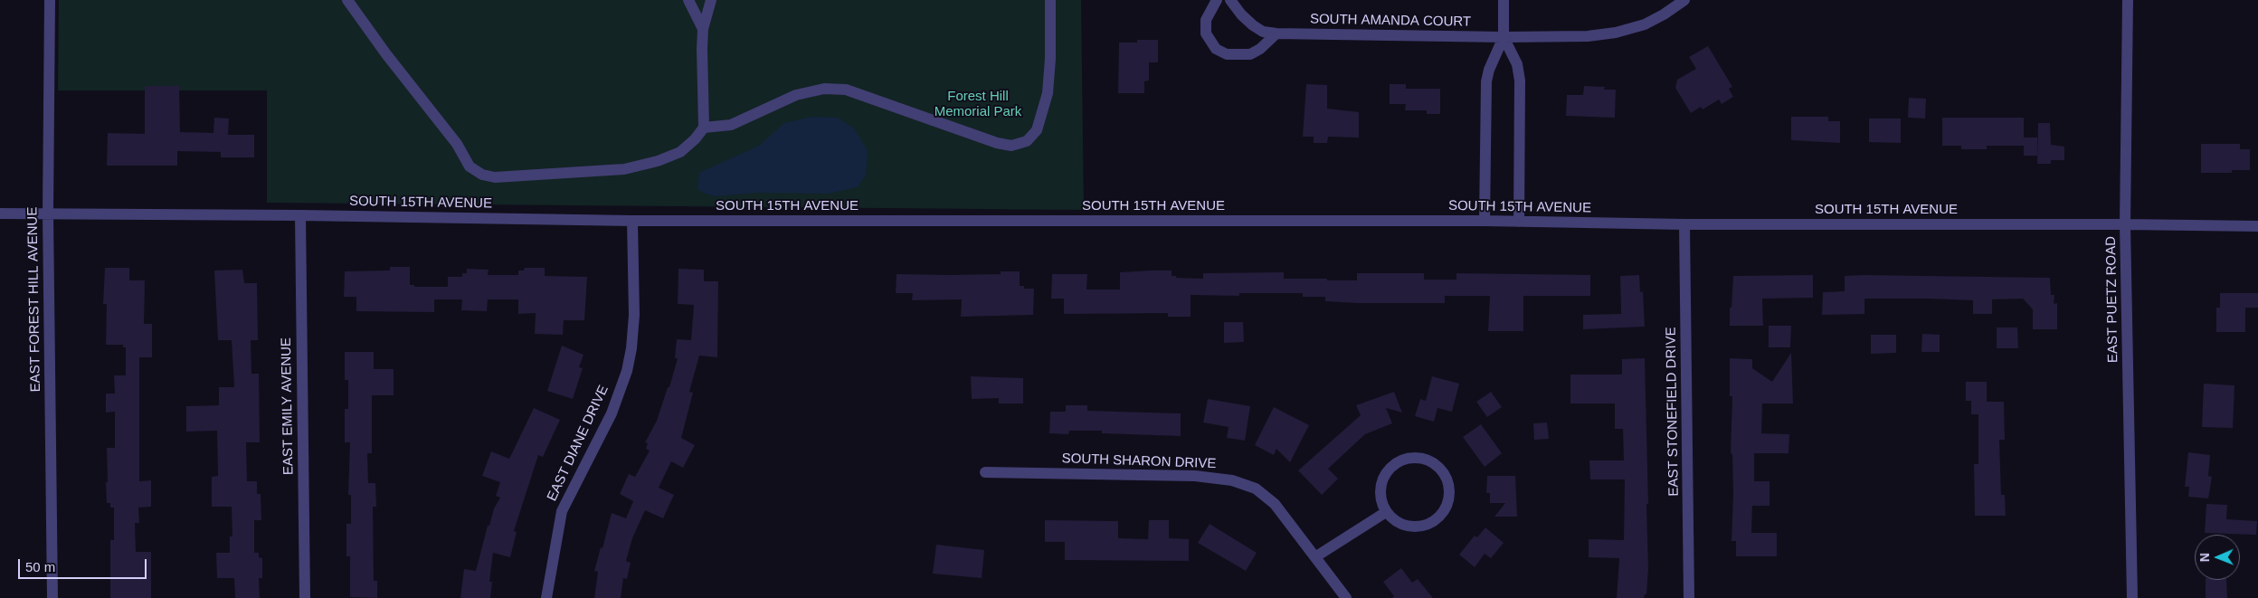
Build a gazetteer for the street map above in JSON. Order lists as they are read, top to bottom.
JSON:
{
  "streets": {
    "street": [
      "SOUTH AMANDA COURT",
      "SOUTH 15TH AVENUE",
      "EAST FOREST HILL AVENUE",
      "EAST PUETZ ROAD",
      "EAST EMILY AVENUE",
      "EAST STONEFIELD DRIVE",
      "EAST DIANE DRIVE",
      "SOUTH SHARON DRIVE"
    ]
  },
  "crossings": [
    ["SOUTH 15TH AVENUE", "EAST FOREST HILL AVENUE"],
    ["SOUTH 15TH AVENUE", "EAST PUETZ ROAD"],
    ["SOUTH 15TH AVENUE", "EAST EMILY AVENUE"],
    ["SOUTH 15TH AVENUE", "EAST STONEFIELD DRIVE"],
    ["SOUTH 15TH AVENUE", "EAST DIANE DRIVE"]
  ],
  "parks": ["Forest Hill Memorial Park"],
  "scale_bar": "50 m",
  "north": "left"
}
